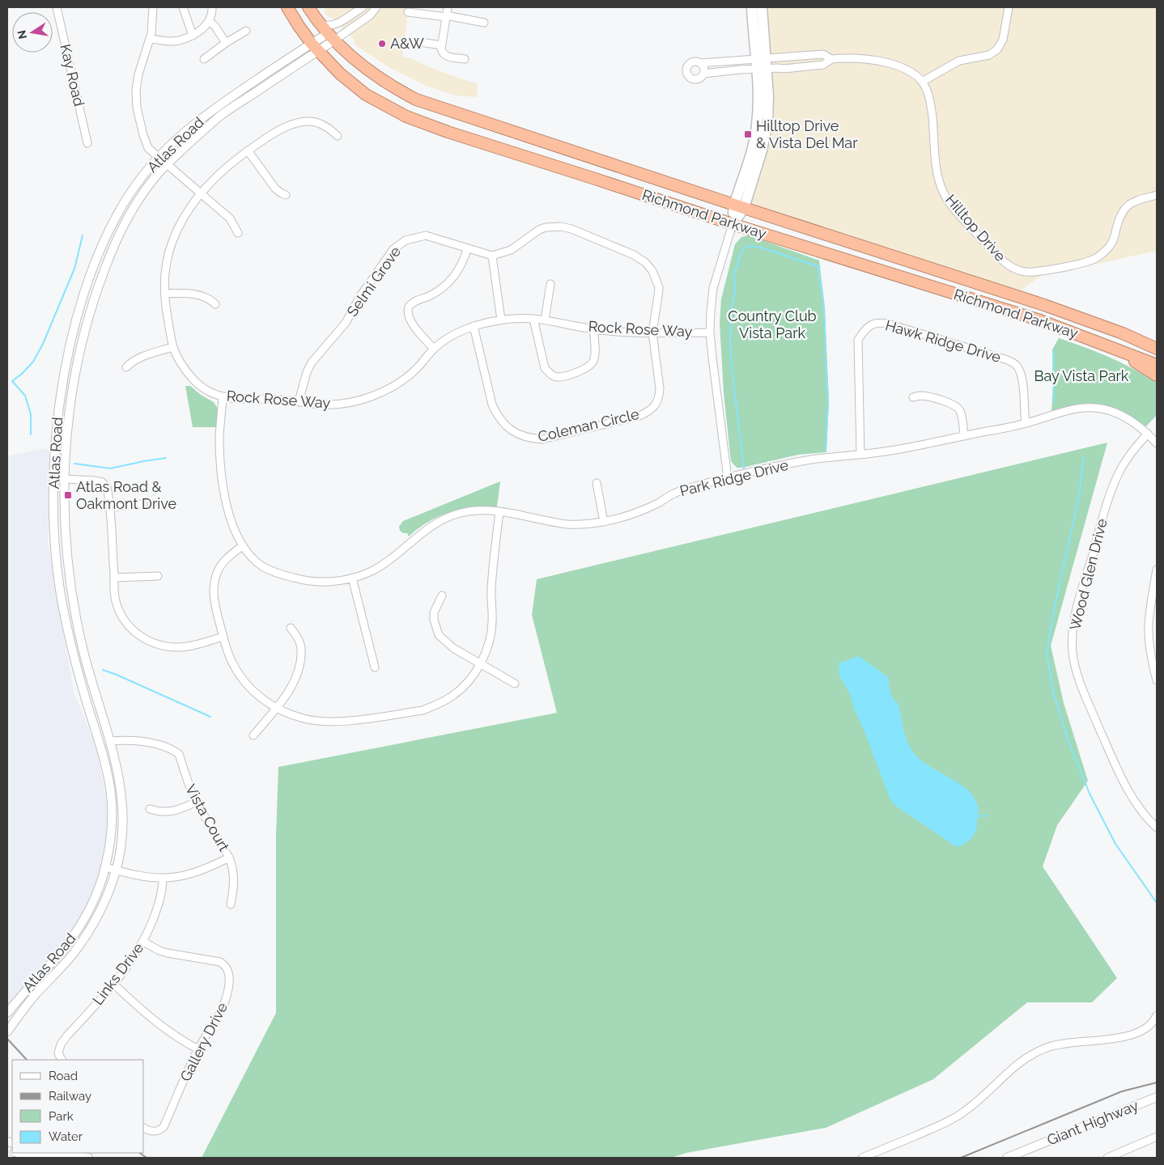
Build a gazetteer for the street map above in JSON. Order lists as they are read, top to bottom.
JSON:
{
  "streets": {
    "highway": ["Richmond Parkway"],
    "street": [
      "Kay Road",
      "Atlas Road",
      "Hilltop Drive",
      "Selmi Grove",
      "Rock Rose Way",
      "Hawk Ridge Drive",
      "Coleman Circle",
      "Park Ridge Drive",
      "Wood Glen Drive",
      "Vista Court",
      "Links Drive",
      "Gallery Drive",
      "Giant Highway"
    ]
  },
  "crossings": [
    ["Atlas Road", "Richmond Parkway"],
    ["Atlas Road", "Vista Court"],
    ["Selmi Grove", "Rock Rose Way"],
    ["Rock Rose Way", "Coleman Circle"],
    ["Rock Rose Way", "Park Ridge Drive"],
    ["Hawk Ridge Drive", "Park Ridge Drive"],
    ["Park Ridge Drive", "Wood Glen Drive"],
    ["Links Drive", "Gallery Drive"]
  ],
  "parks": ["Country Club Vista Park", "Bay Vista Park"],
  "places": {
    "other": ["A&W"],
    "transit": ["Hilltop Drive & Vista Del Mar", "Atlas Road & Oakmont Drive"]
  },
  "legend": [
    "Road",
    "Railway",
    "Park",
    "Water"
  ],
  "north": "left"
}
